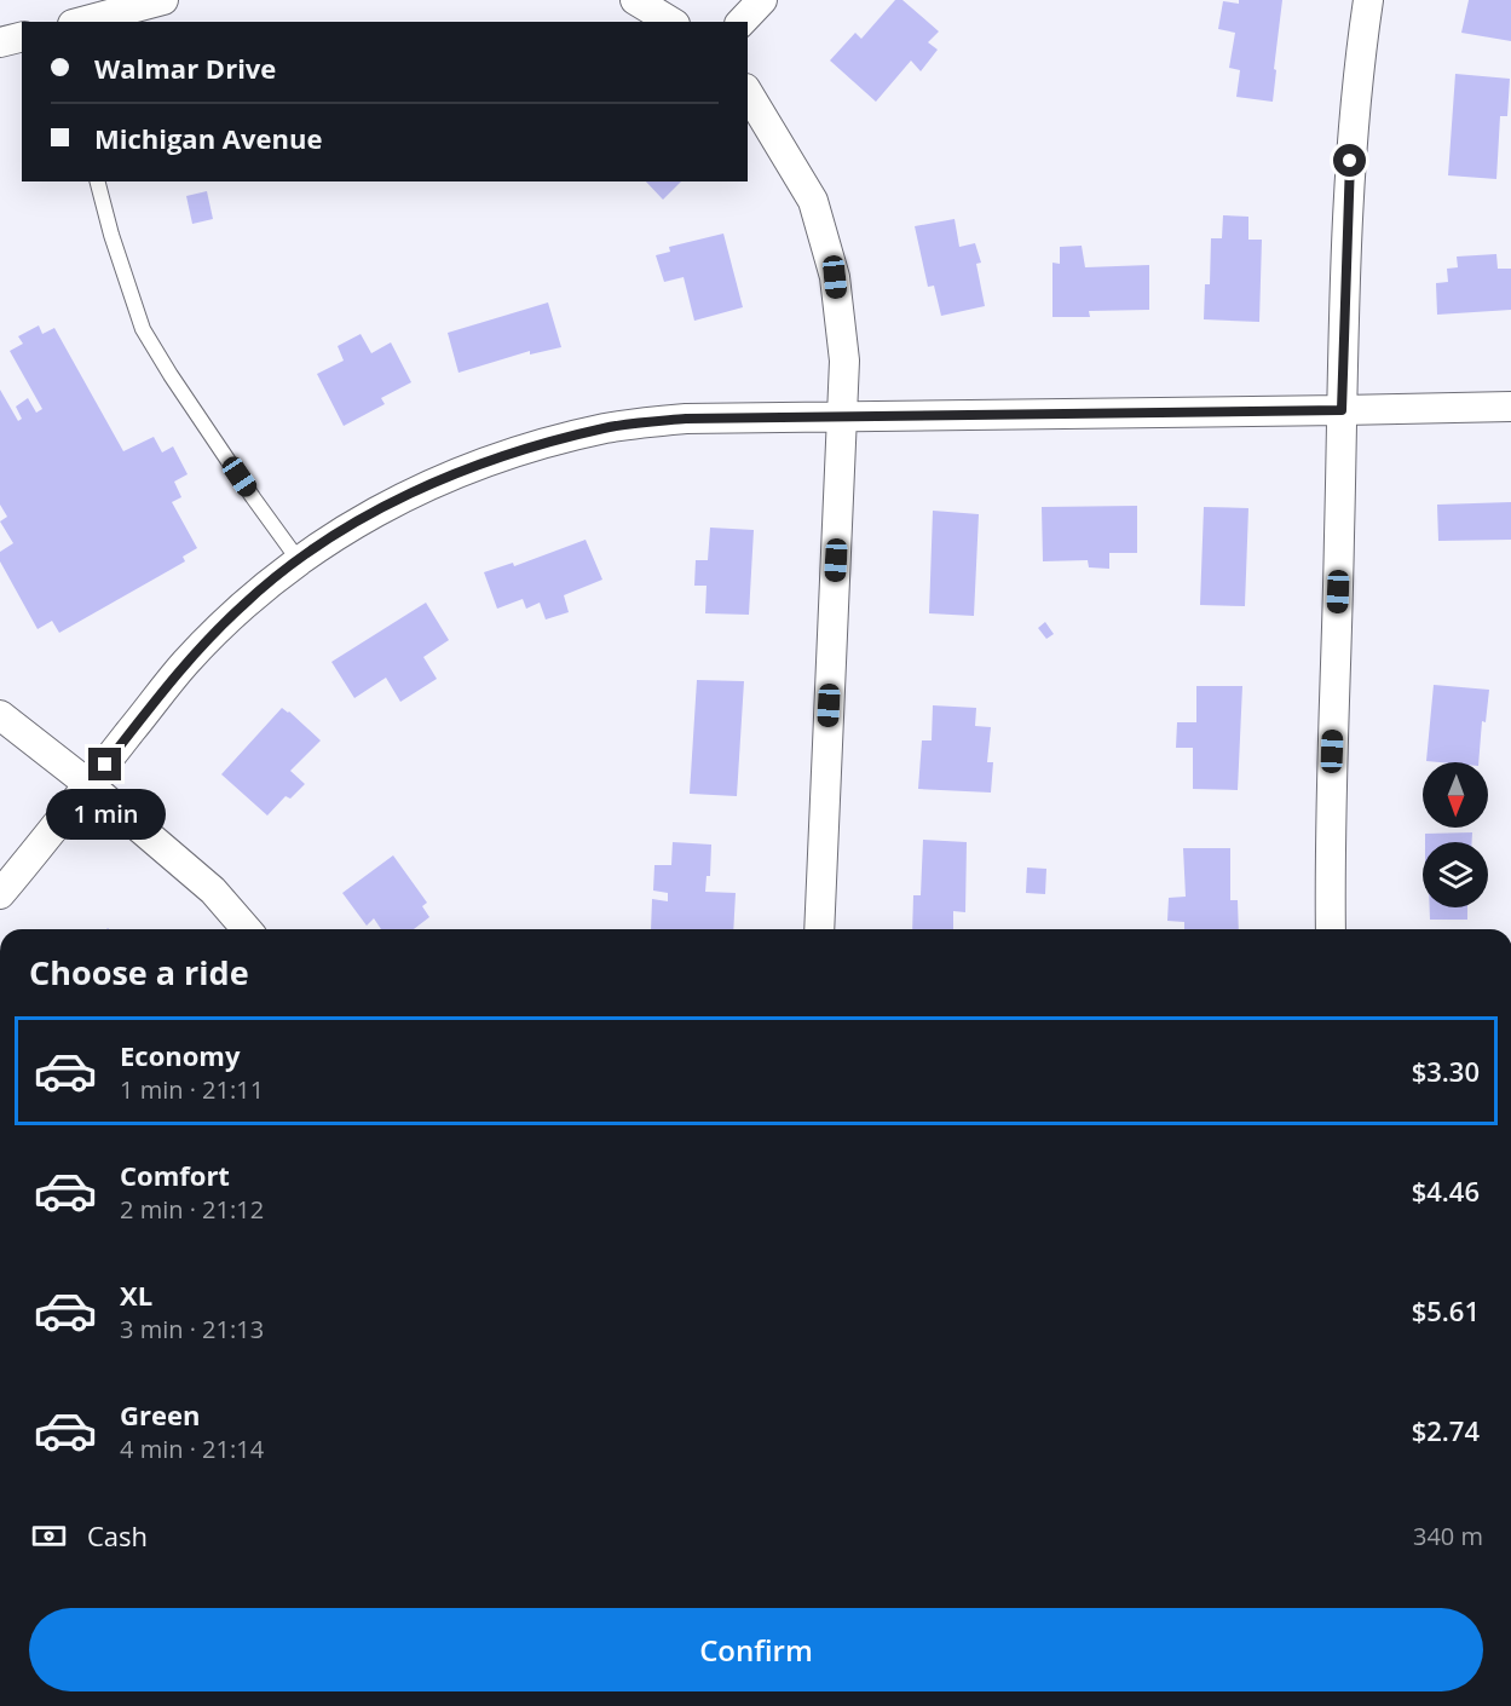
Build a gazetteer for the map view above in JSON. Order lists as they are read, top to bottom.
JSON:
{
  "north": "bottom",
  "page": {
    "banner": ["Walmar Drive", "Michigan Avenue"],
    "bubble": "1 min",
    "heading": "Choose a ride",
    "list": [
      {
        "name": "Economy",
        "note": "1 min · 21:11",
        "value": "$3.30"
      },
      {
        "name": "Comfort",
        "note": "2 min · 21:12",
        "value": "$4.46"
      },
      {
        "name": "XL",
        "note": "3 min · 21:13",
        "value": "$5.61"
      },
      {
        "name": "Green",
        "note": "4 min · 21:14",
        "value": "$2.74"
      }
    ],
    "pay": ["Cash", "340 m"],
    "buttons": "Confirm"
  }
}
